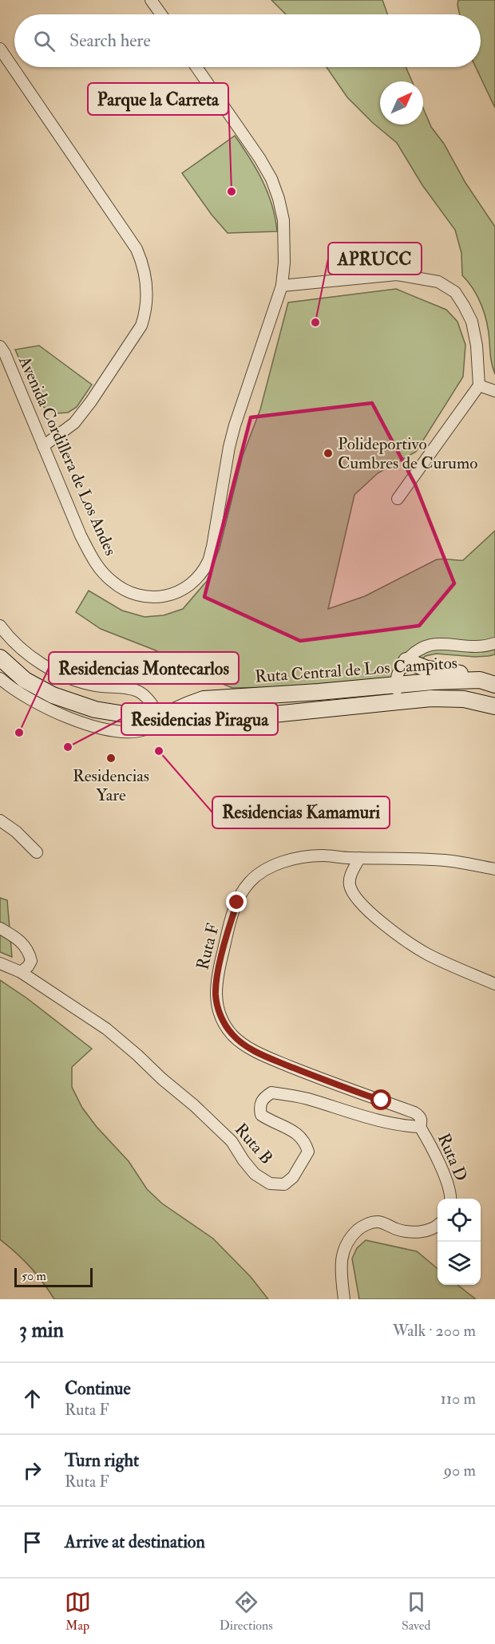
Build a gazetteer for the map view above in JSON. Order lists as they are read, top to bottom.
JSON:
{
  "streets": {
    "main road": ["Ruta Central de Los Campitos"],
    "street": [
      "Avenida Cordillera de Los Andes",
      "Ruta F",
      "Ruta B",
      "Ruta D"
    ]
  },
  "crossings": [
    ["Ruta F", "Ruta B"],
    ["Ruta F", "Ruta D"],
    ["Ruta B", "Ruta D"]
  ],
  "places": [
    "Parque la Carreta",
    "APRUCC",
    "Polideportivo Cumbres de Curumo",
    "Residencias Montecarlos",
    "Residencias Piragua",
    "Residencias Kamamuri",
    "Residencias Yare"
  ],
  "scale_bar": "50 m",
  "north": "top right",
  "page": {
    "search": "Search here",
    "scale": "50 m",
    "heading": ["3 min", "Walk · 200 m"],
    "list": [
      ["Continue", "Ruta F", "110 m"],
      ["Turn right", "Ruta F", "90 m"],
      "Arrive at destination"
    ],
    "nav": ["Map", "Directions", "Saved"]
  }
}
